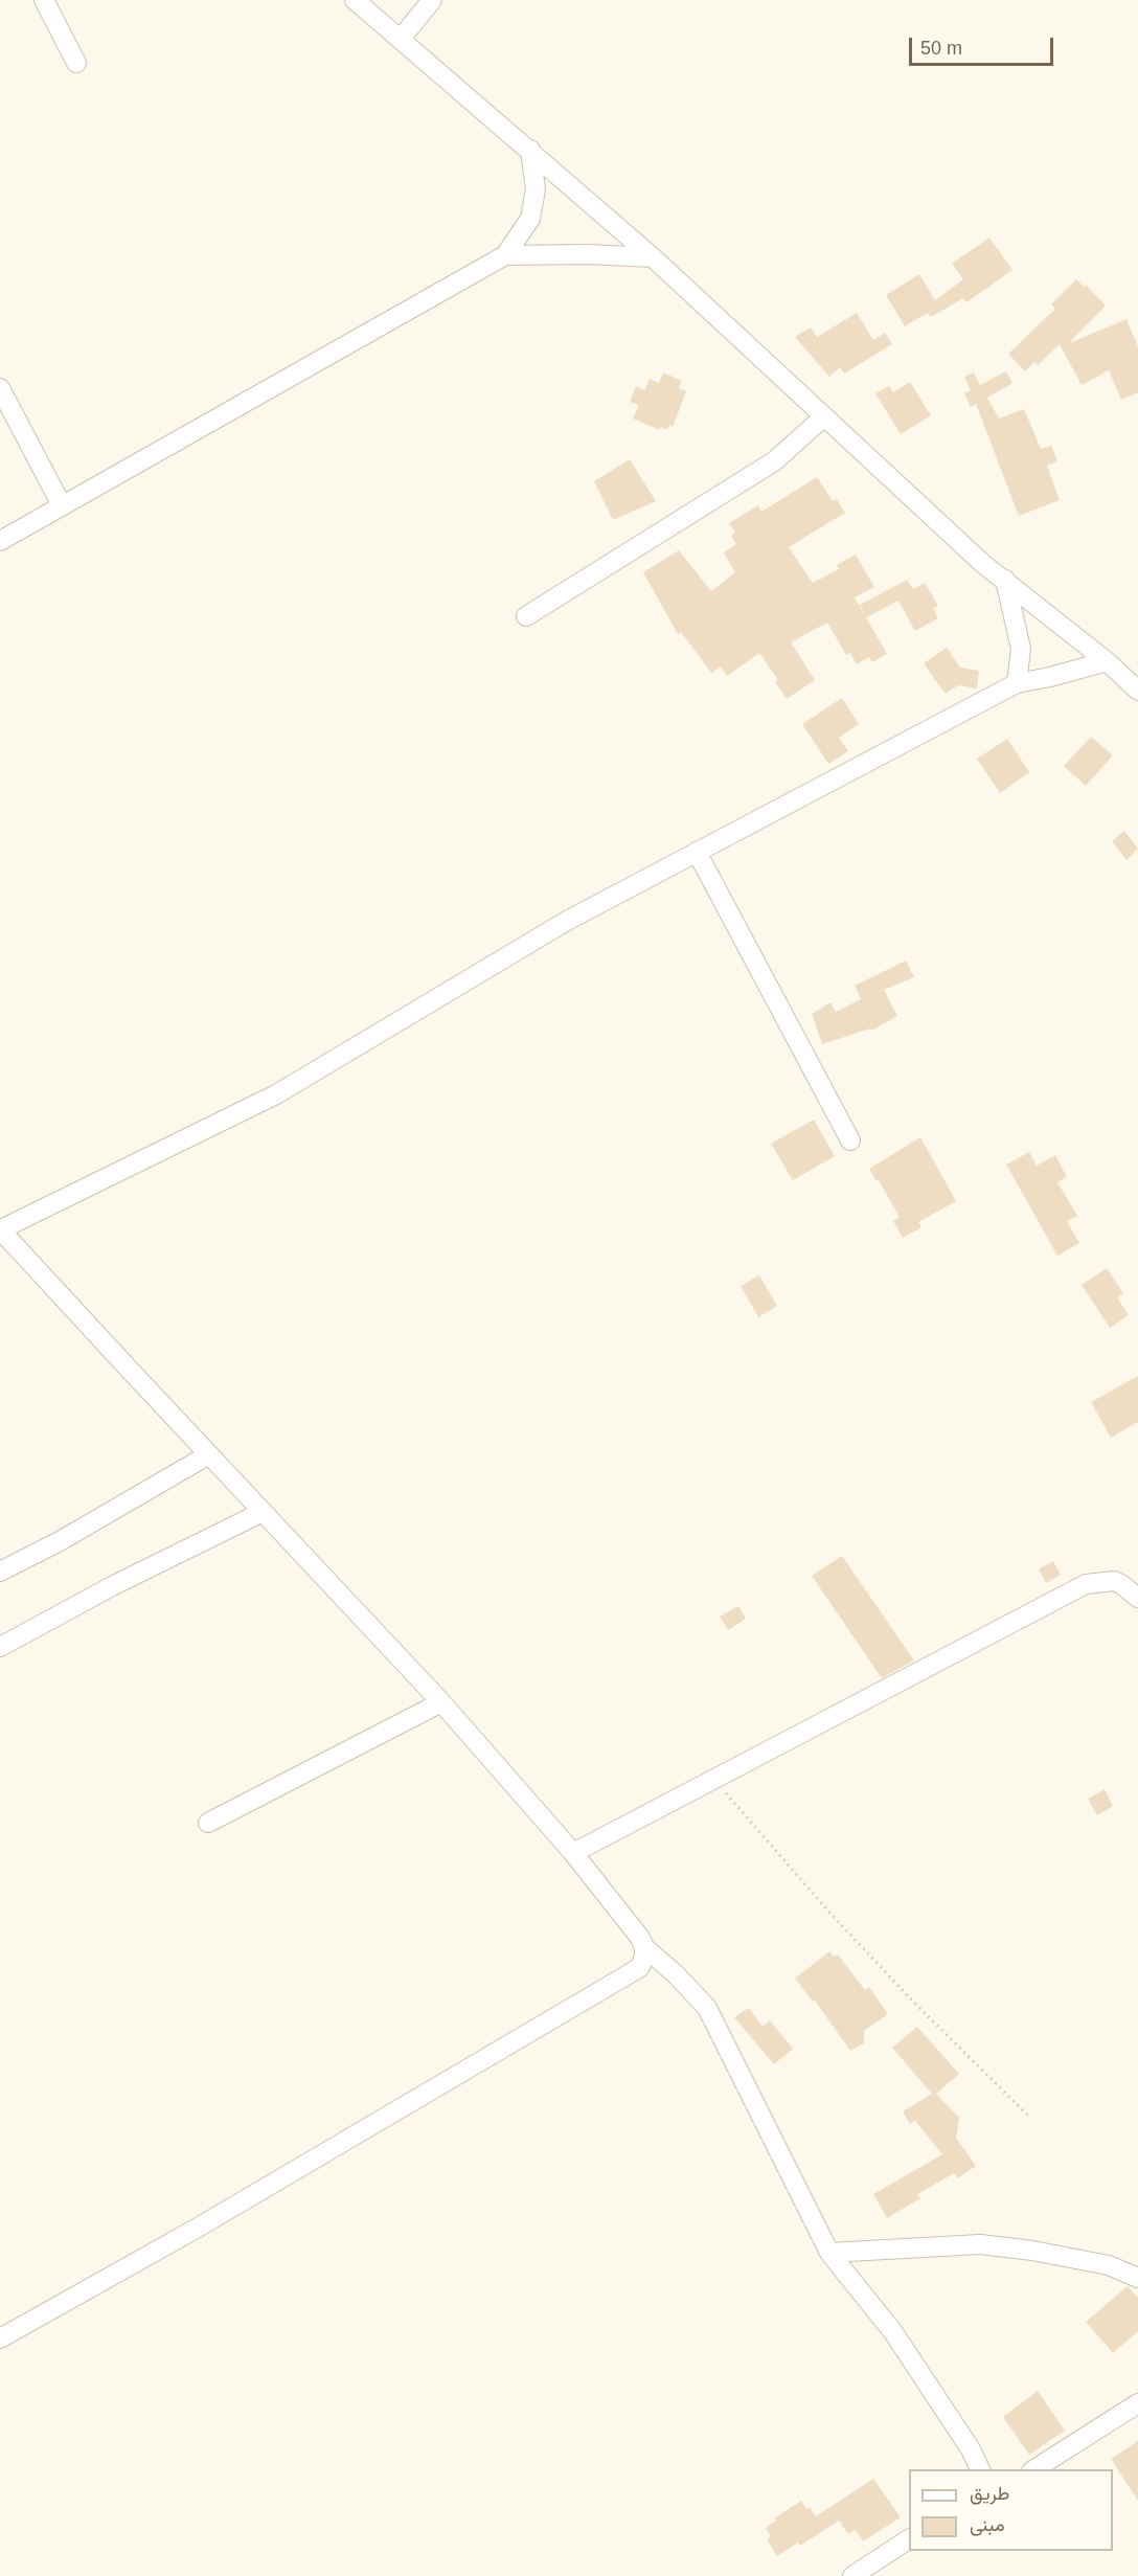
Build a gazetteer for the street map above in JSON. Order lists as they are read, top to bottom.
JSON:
{
  "legend": ["طريق", "مبنى"],
  "scale_bar": "50 m"
}
